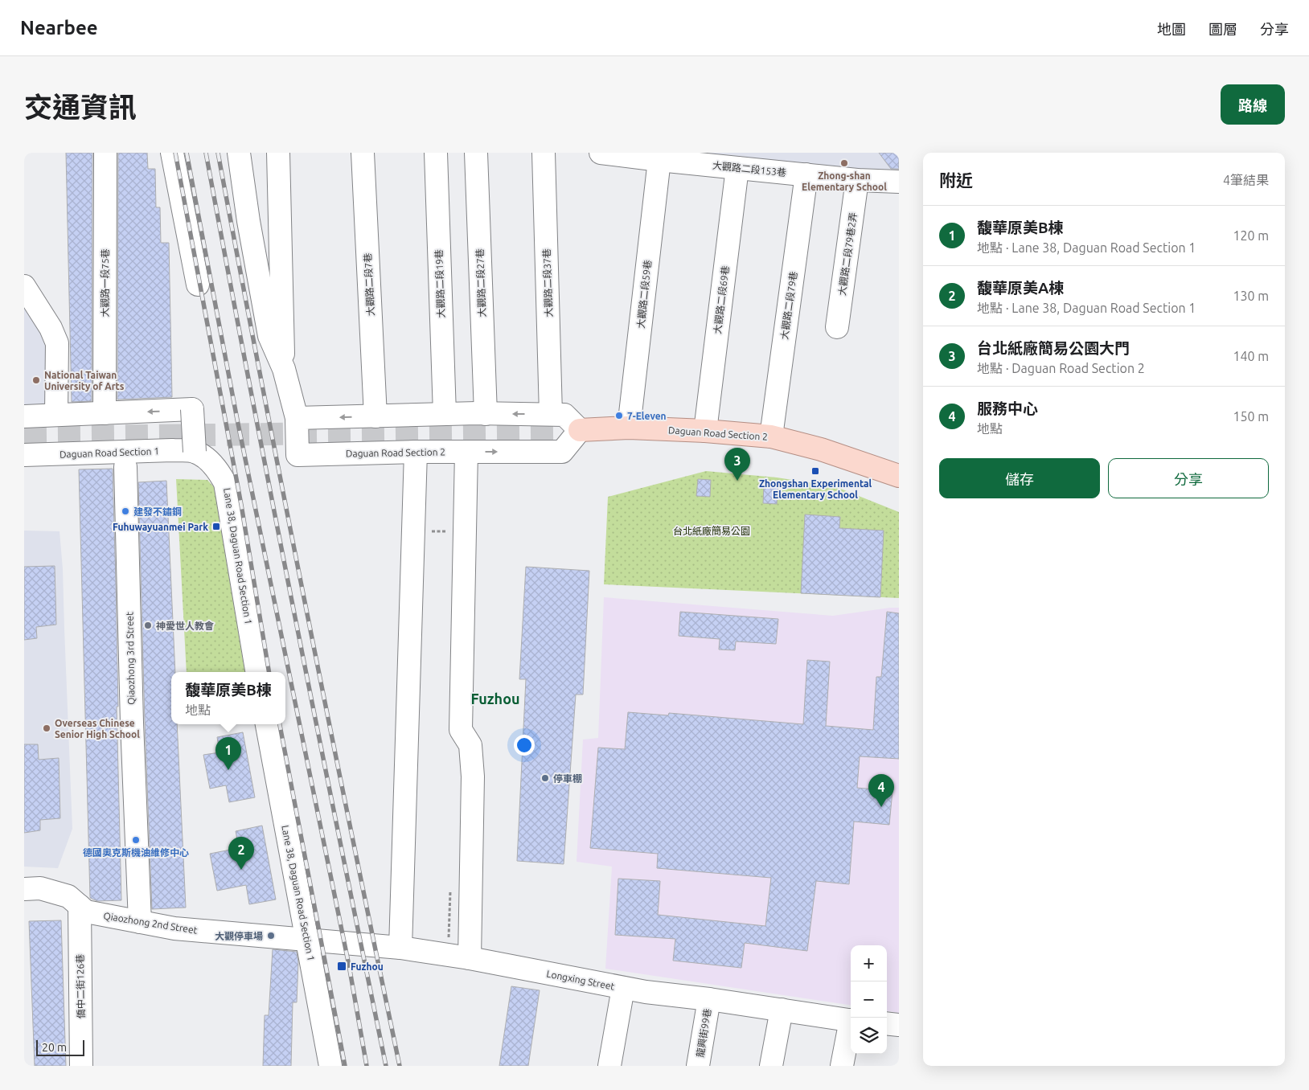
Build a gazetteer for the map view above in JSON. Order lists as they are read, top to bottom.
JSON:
{
  "streets": {
    "main road": ["Daguan Road Section 2"],
    "street": [
      "大觀路二段153巷",
      "大觀路二段79巷2弄",
      "大觀路一段75巷",
      "大觀路二段27巷",
      "大觀路二段37巷",
      "大觀路二段19巷",
      "大觀路二段7巷",
      "大觀路二段59巷",
      "大觀路二段69巷",
      "大觀路二段79巷",
      "Daguan Road Section 1",
      "Lane 38, Daguan Road Section 1",
      "Qiaozhong 3rd Street",
      "Qiaozhong 2nd Street",
      "Longxing Street",
      "僑中二街126巷",
      "龍興街99巷"
    ]
  },
  "crossings": [
    ["大觀路二段153巷", "大觀路二段79巷2弄"],
    ["大觀路二段153巷", "大觀路二段59巷"],
    ["大觀路二段153巷", "大觀路二段69巷"],
    ["大觀路二段153巷", "大觀路二段79巷"],
    ["大觀路二段59巷", "Daguan Road Section 2"],
    ["大觀路二段69巷", "Daguan Road Section 2"],
    ["大觀路二段79巷", "Daguan Road Section 2"],
    ["Daguan Road Section 1", "Lane 38, Daguan Road Section 1"],
    ["Lane 38, Daguan Road Section 1", "Qiaozhong 2nd Street"],
    ["Lane 38, Daguan Road Section 1", "Longxing Street"],
    ["Qiaozhong 3rd Street", "Qiaozhong 2nd Street"],
    ["Qiaozhong 2nd Street", "Longxing Street"],
    ["Qiaozhong 2nd Street", "僑中二街126巷"],
    ["Longxing Street", "龍興街99巷"]
  ],
  "districts": ["Fuzhou"],
  "parks": ["台北紙廠簡易公園"],
  "places": {
    "other": [
      "Zhong-shan Elementary School",
      "National Taiwan University of Arts",
      "7-Eleven",
      "建發不鏽鋼",
      "神愛世人教會",
      "Overseas Chinese Senior High School",
      "停車棚",
      "德國奧克斯機油維修中心",
      "大觀停車場"
    ],
    "transit": ["Zhongshan Experimental Elementary School", "Fuhuwayuanmei Park", "Fuzhou"]
  },
  "scale_bar": "20 m",
  "page": {
    "header": "Nearbee",
    "nav": ["地圖", "圖層", "分享"],
    "title": "交通資訊",
    "buttons": [
      "路線",
      ["儲存", "分享"]
    ],
    "heading": ["附近", "4筆結果"],
    "list": [
      {
        "mark": "1",
        "name": "馥華原美B棟",
        "note": "地點 · Lane 38, Daguan Road Section 1",
        "value": "120 m"
      },
      {
        "mark": "2",
        "name": "馥華原美A棟",
        "note": "地點 · Lane 38, Daguan Road Section 1",
        "value": "130 m"
      },
      {
        "mark": "3",
        "name": "台北紙廠簡易公園大門",
        "note": "地點 · Daguan Road Section 2",
        "value": "140 m"
      },
      {
        "mark": "4",
        "name": "服務中心",
        "note": "地點",
        "value": "150 m"
      }
    ],
    "pins": [
      "3",
      "1",
      "4",
      "2"
    ],
    "popup": ["馥華原美B棟", "地點"],
    "map_buttons": ["+", "−"],
    "scale": "20 m"
  }
}
